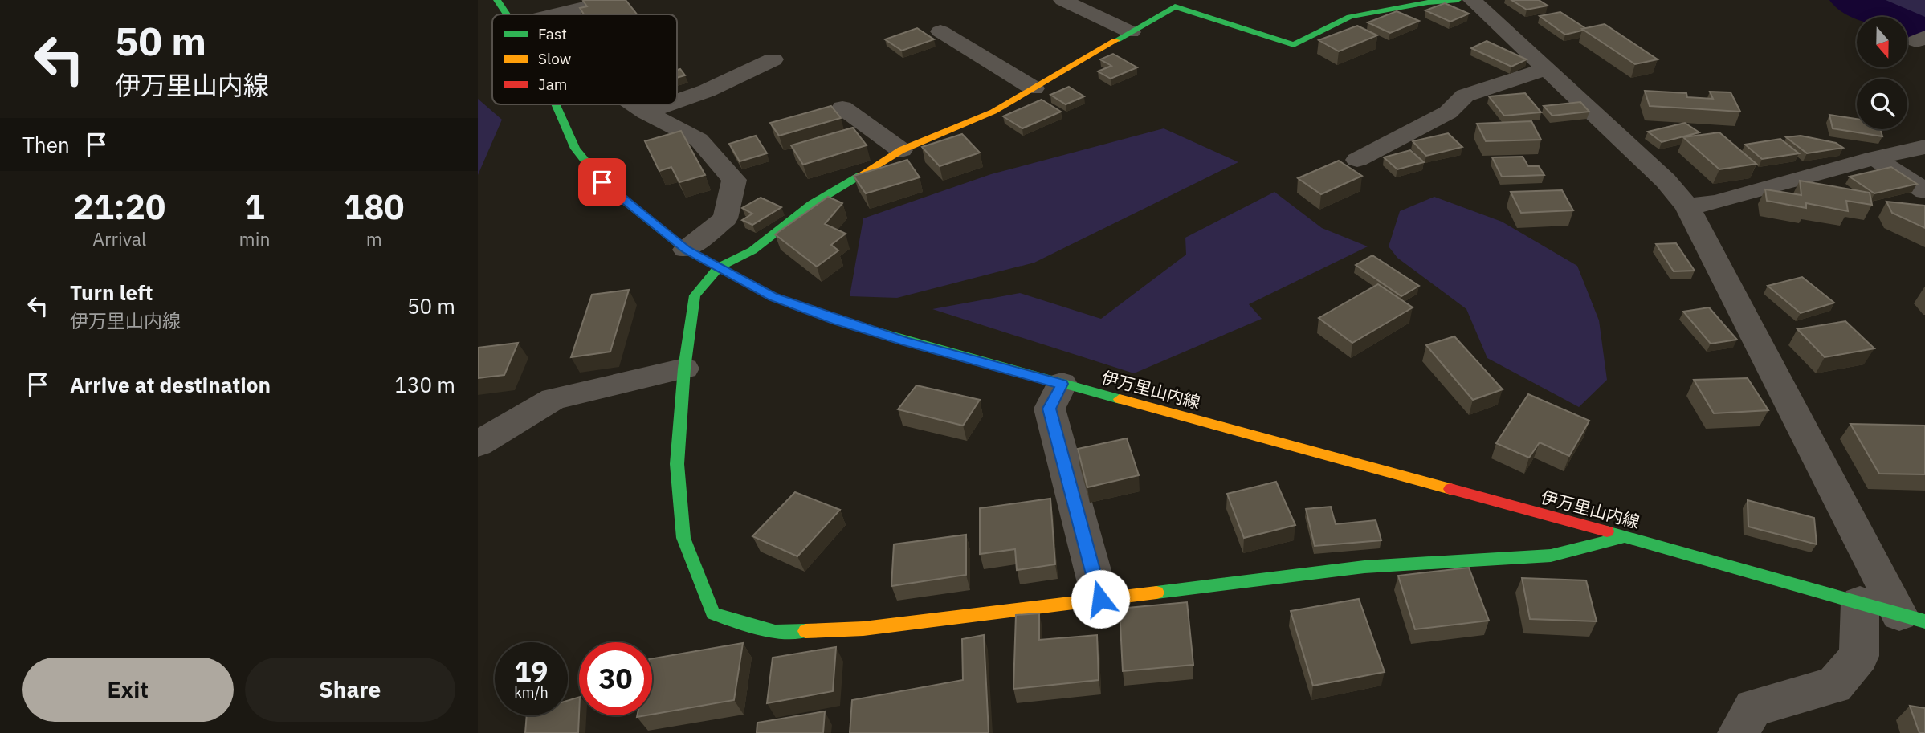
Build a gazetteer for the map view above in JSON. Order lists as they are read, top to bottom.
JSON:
{
  "streets": {
    "street": ["伊万里山内線"]
  },
  "legend": ["Fast", "Slow", "Jam"],
  "north": "bottom",
  "page": {
    "turn": ["50 m", "伊万里山内線"],
    "then": "Then",
    "eta": [
      "21:20",
      "Arrival",
      "1",
      "min",
      "180",
      "m"
    ],
    "list": [
      {
        "name": "Turn left",
        "note": "伊万里山内線",
        "value": "50 m"
      },
      {
        "name": "Arrive at destination",
        "value": "130 m"
      }
    ],
    "speed": "19 km/h",
    "limit": "30",
    "buttons": ["Exit", "Share"]
  }
}
